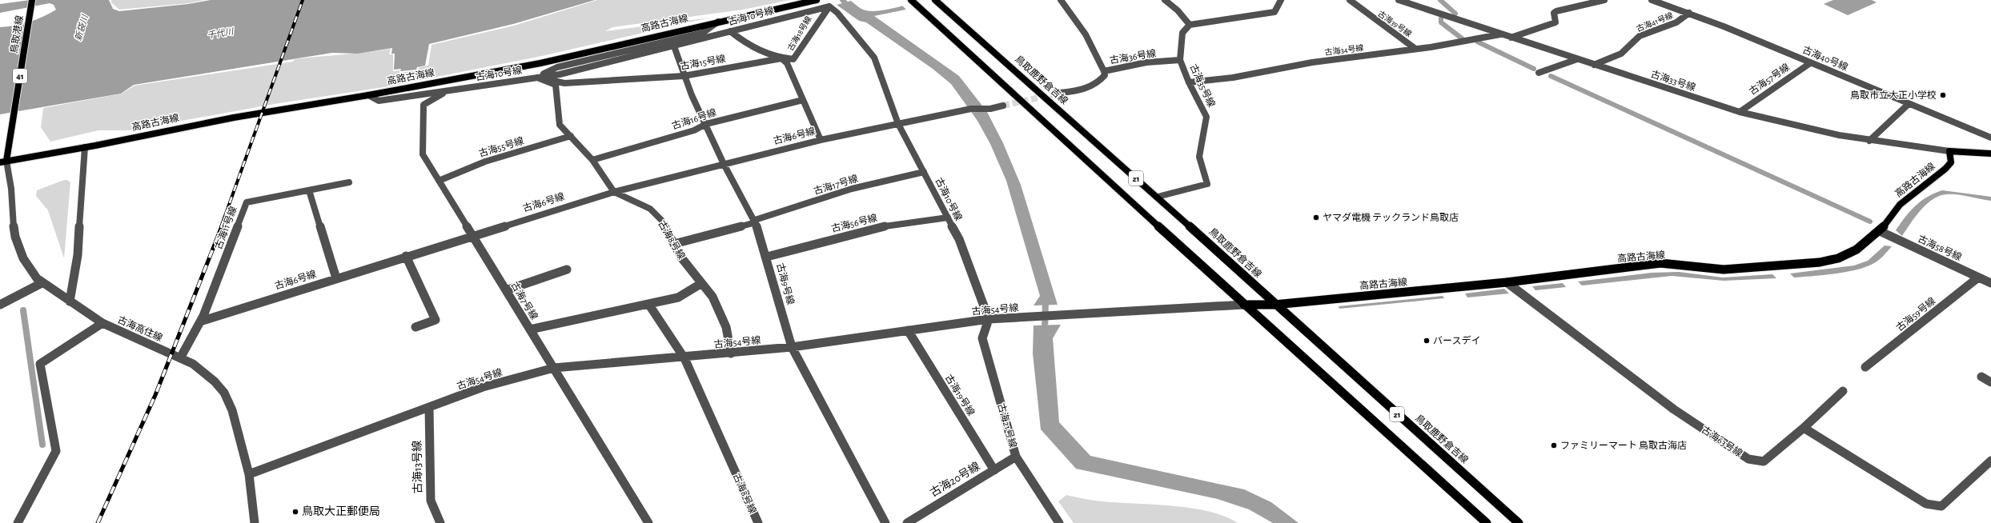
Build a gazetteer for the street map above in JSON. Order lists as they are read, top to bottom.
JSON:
{
  "streets": {
    "main road": [
      "高路古海線",
      "鳥取港線",
      "41",
      "鳥取鹿野倉吉線",
      "21"
    ],
    "street": [
      "古海10号線",
      "古海41号線",
      "古海39号線",
      "古海18号線",
      "古海34号線",
      "古海36号線",
      "古海40号線",
      "古海15号線",
      "古海57号線",
      "古海33号線",
      "古海35号線",
      "古海16号線",
      "古海6号線",
      "古海55号線",
      "古海17号線",
      "古海56号線",
      "古海11号線",
      "古海8号線",
      "古海58号線",
      "古海9号線",
      "古海7号線",
      "古海54号線",
      "古海59号線",
      "古海高住線",
      "古海19号線",
      "古海21号線",
      "古海63号線",
      "古海13号線",
      "古海20号線"
    ]
  },
  "crossings": [
    ["古海10号線", "高路古海線"],
    ["古海10号線", "古海18号線"],
    ["古海10号線", "古海15号線"],
    ["古海10号線", "古海6号線"],
    ["古海10号線", "古海17号線"],
    ["古海10号線", "古海56号線"],
    ["古海10号線", "古海8号線"],
    ["古海10号線", "古海9号線"],
    ["古海10号線", "古海7号線"],
    ["古海10号線", "古海54号線"],
    ["古海10号線", "古海21号線"],
    ["古海41号線", "古海40号線"],
    ["古海41号線", "古海33号線"],
    ["高路古海線", "鳥取港線"],
    ["高路古海線", "鳥取鹿野倉吉線"],
    ["高路古海線", "古海33号線"],
    ["高路古海線", "21"],
    ["高路古海線", "古海58号線"],
    ["高路古海線", "古海54号線"],
    ["高路古海線", "古海高住線"],
    ["高路古海線", "古海63号線"],
    ["古海39号線", "古海34号線"],
    ["古海18号線", "古海15号線"],
    ["鳥取港線", "古海高住線"],
    ["古海34号線", "古海33号線"],
    ["古海34号線", "古海35号線"],
    ["古海36号線", "古海35号線"],
    ["古海40号線", "古海57号線"],
    ["古海15号線", "古海8号線"],
    ["古海15号線", "古海9号線"],
    ["古海57号線", "古海33号線"],
    ["鳥取鹿野倉吉線", "古海35号線"],
    ["古海16号線", "古海8号線"],
    ["古海16号線", "古海9号線"],
    ["古海6号線", "古海11号線"],
    ["古海6号線", "古海8号線"],
    ["古海6号線", "古海9号線"],
    ["古海6号線", "古海7号線"],
    ["古海55号線", "古海8号線"],
    ["古海55号線", "古海7号線"],
    ["21", "古海54号線"],
    ["古海17号線", "古海8号線"],
    ["古海17号線", "古海9号線"],
    ["古海56号線", "古海9号線"],
    ["古海8号線", "古海54号線"],
    ["古海58号線", "古海59号線"],
    ["古海9号線", "古海54号線"],
    ["古海7号線", "古海54号線"],
    ["古海54号線", "古海高住線"],
    ["古海54号線", "古海19号線"],
    ["古海54号線", "古海21号線"],
    ["古海54号線", "古海13号線"],
    ["古海19号線", "古海20号線"],
    ["古海21号線", "古海20号線"]
  ],
  "water": ["新袋川", "千代川"],
  "places": [
    "鳥取市立大正小学校",
    "ヤマダ電機 テックランド鳥取店",
    "バースデイ",
    "ファミリーマート 鳥取古海店",
    "鳥取大正郵便局"
  ]
}
